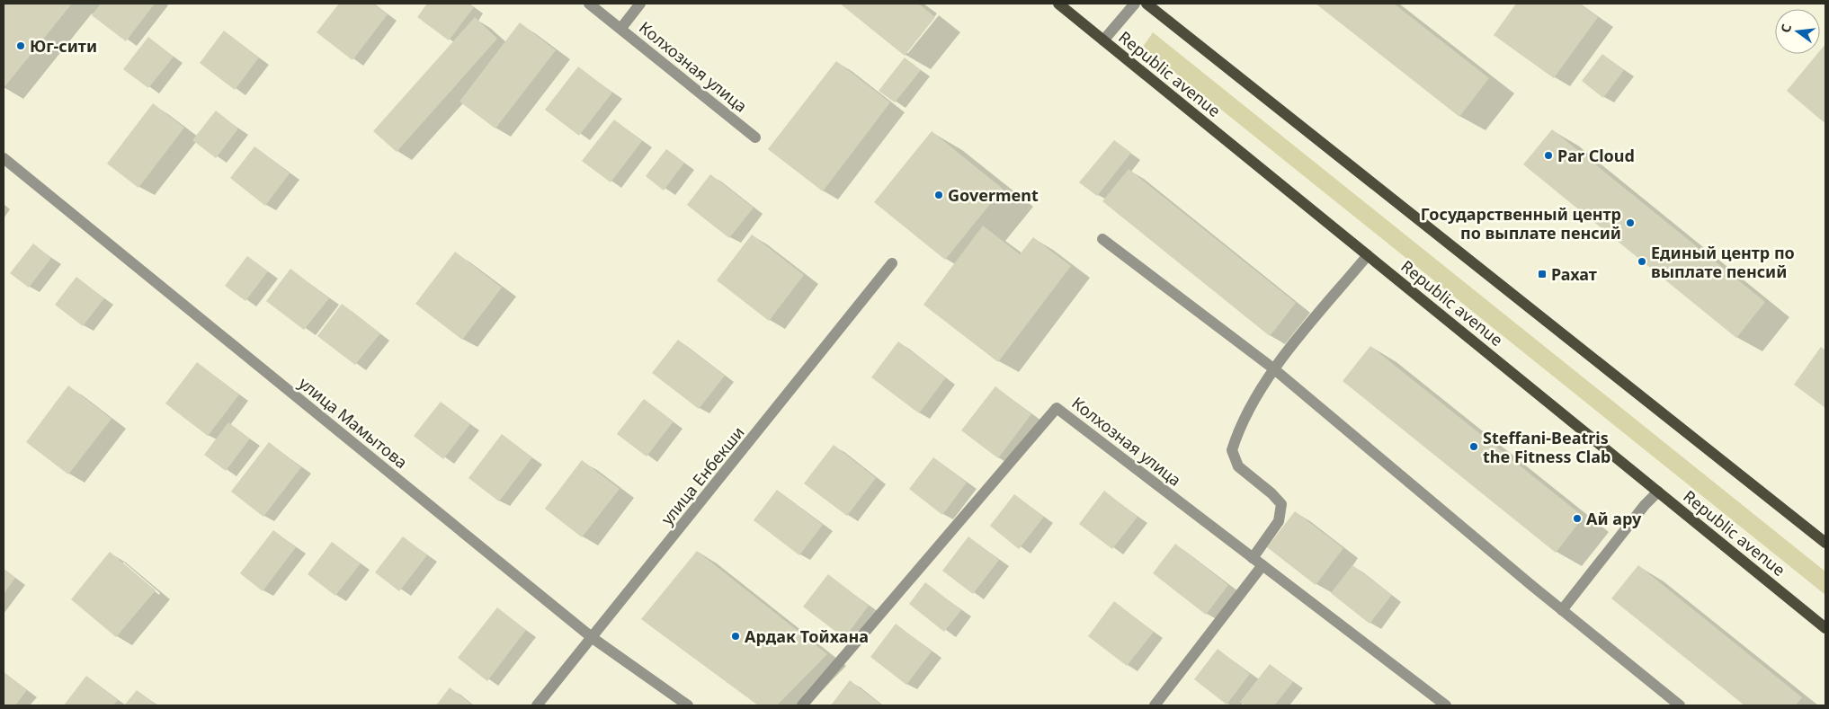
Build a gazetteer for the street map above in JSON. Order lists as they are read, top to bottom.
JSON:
{
  "streets": {
    "main road": ["Republic avenue"],
    "street": ["Колхозная улица", "улица Мамытова", "улица Енбекши"]
  },
  "crossings": [
    ["улица Мамытова", "улица Енбекши"]
  ],
  "places": {
    "other": [
      "Юг-сити",
      "Par Cloud",
      "Goverment",
      "Государственный центр по выплате пенсий",
      "Единый центр по выплате пенсий",
      "Steffani-Beatris the Fitness Clab",
      "Ай ару",
      "Ардак Тойхана"
    ],
    "transit": ["Рахат"]
  },
  "north": "left"
}
